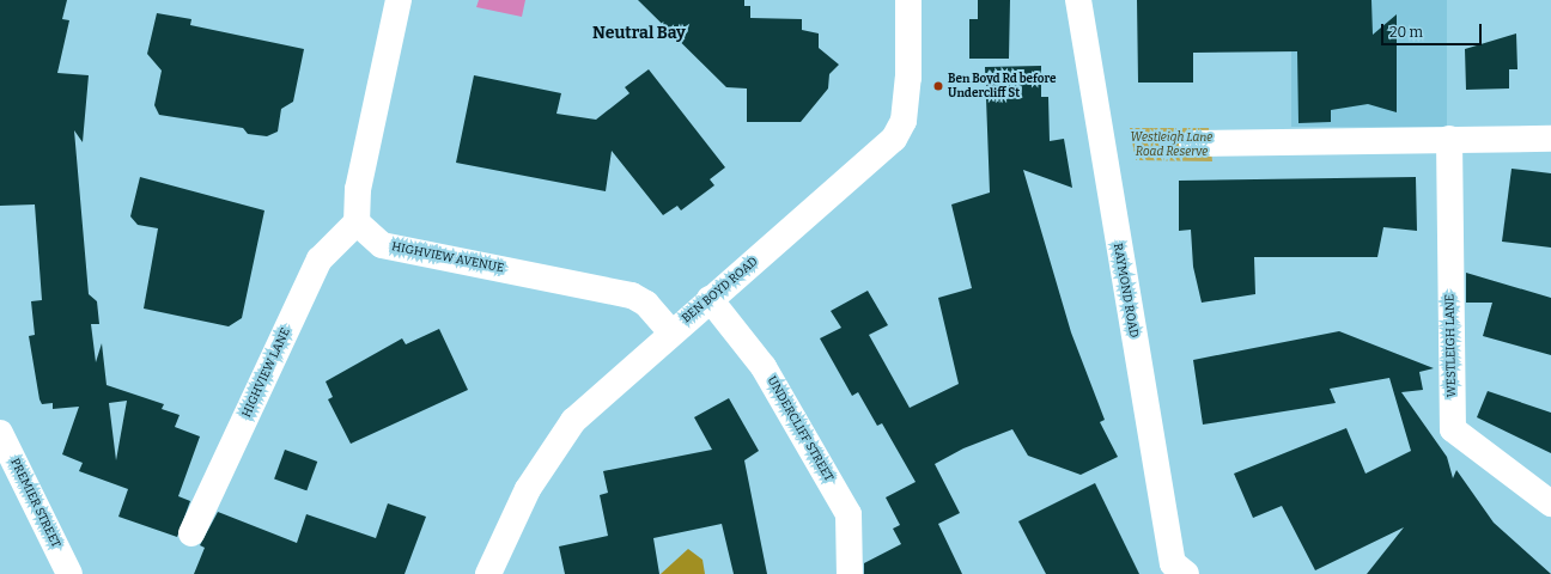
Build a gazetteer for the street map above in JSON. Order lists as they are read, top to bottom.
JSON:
{
  "streets": {
    "street": [
      "HIGHVIEW AVENUE",
      "BEN BOYD ROAD",
      "RAYMOND ROAD",
      "WESTLEIGH LANE",
      "HIGHVIEW LANE",
      "UNDERCLIFF STREET",
      "PREMIER STREET"
    ]
  },
  "crossings": [
    ["HIGHVIEW AVENUE", "BEN BOYD ROAD"],
    ["HIGHVIEW AVENUE", "HIGHVIEW LANE"],
    ["BEN BOYD ROAD", "UNDERCLIFF STREET"]
  ],
  "districts": ["Neutral Bay"],
  "parks": ["Westleigh Lane Road Reserve"],
  "places": ["Ben Boyd Rd before Undercliff St"],
  "scale_bar": "20 m"
}
